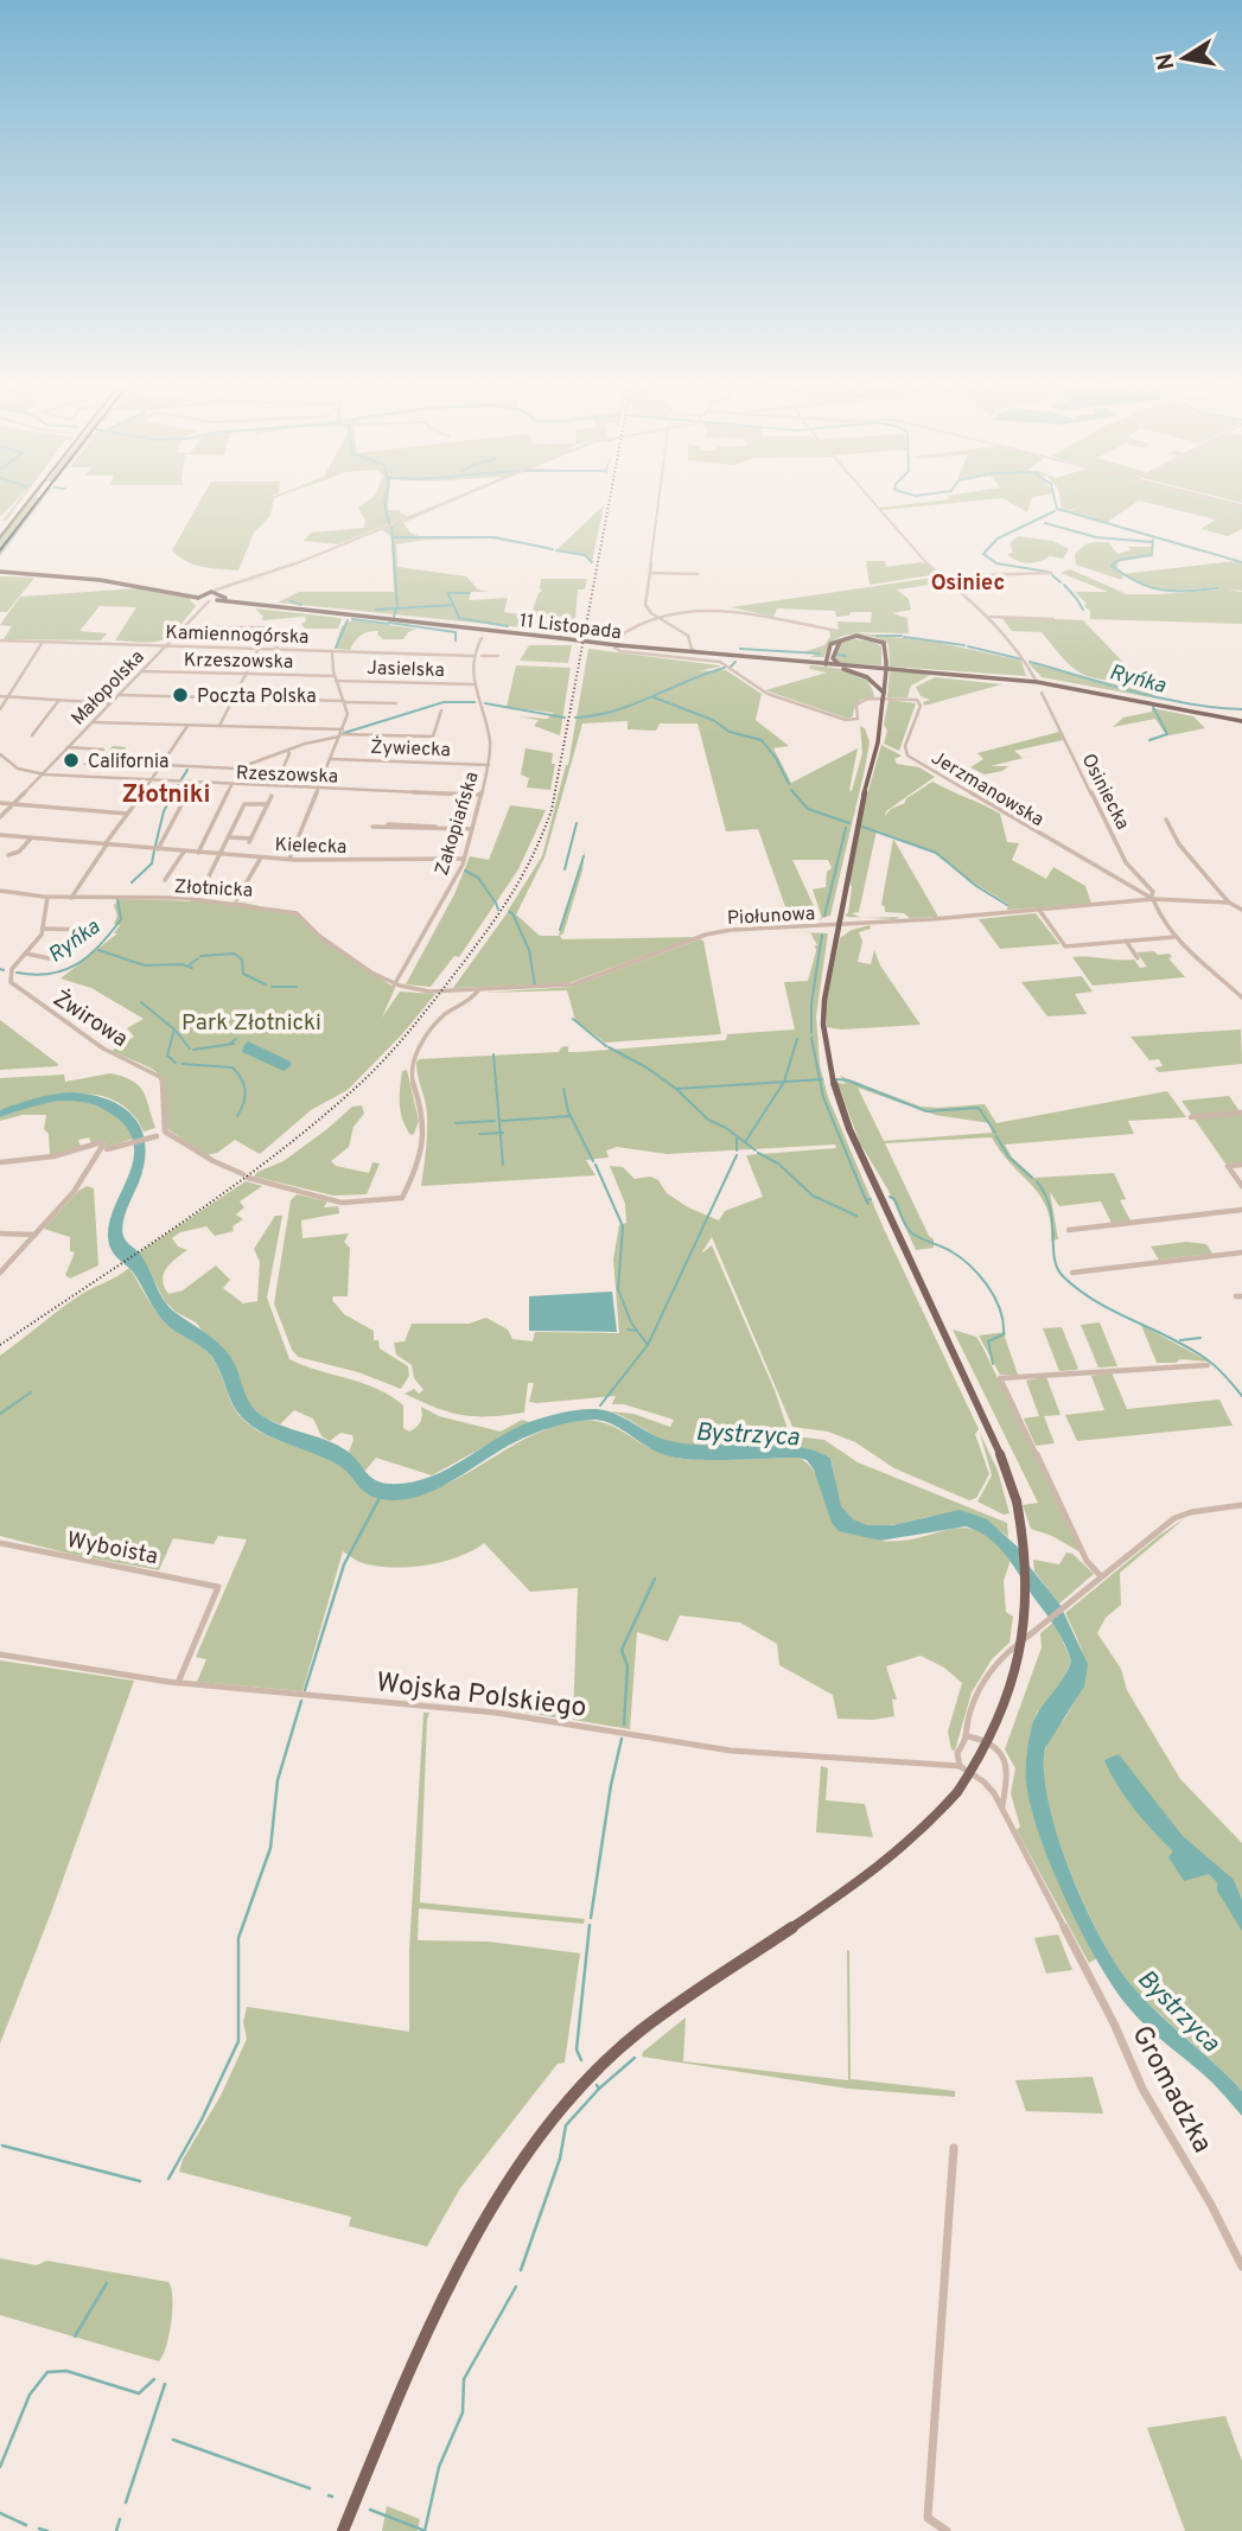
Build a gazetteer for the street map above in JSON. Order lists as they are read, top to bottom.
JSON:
{
  "streets": {
    "main road": ["11 Listopada"],
    "street": [
      "Kamiennogórska",
      "Krzeszowska",
      "Jasielska",
      "Małopolska",
      "Żywiecka",
      "Rzeszowska",
      "Jerzmanowska",
      "Osiniecka",
      "Zakopiańska",
      "Kielecka",
      "Złotnicka",
      "Piołunowa",
      "Żwirowa",
      "Wyboista",
      "Wojska Polskiego",
      "Gromadzka"
    ]
  },
  "crossings": [
    ["Kamiennogórska", "Małopolska"],
    ["Kamiennogórska", "Zakopiańska"],
    ["Krzeszowska", "Jasielska"],
    ["Krzeszowska", "Małopolska"],
    ["Jasielska", "Zakopiańska"],
    ["Małopolska", "Rzeszowska"],
    ["Żywiecka", "Zakopiańska"],
    ["Rzeszowska", "Zakopiańska"],
    ["Jerzmanowska", "Osiniecka"],
    ["Jerzmanowska", "Piołunowa"],
    ["Osiniecka", "Piołunowa"],
    ["Zakopiańska", "Kielecka"],
    ["Zakopiańska", "Złotnicka"],
    ["Zakopiańska", "Piołunowa"],
    ["Złotnicka", "Piołunowa"],
    ["Złotnicka", "Żwirowa"],
    ["Piołunowa", "Żwirowa"],
    ["Wyboista", "Wojska Polskiego"],
    ["Wojska Polskiego", "Gromadzka"]
  ],
  "districts": ["Osiniec", "Złotniki"],
  "water": ["Ryńka", "Bystrzyca"],
  "parks": ["Park Złotnicki"],
  "places": ["Poczta Polska", "California"],
  "north": "left"
}
